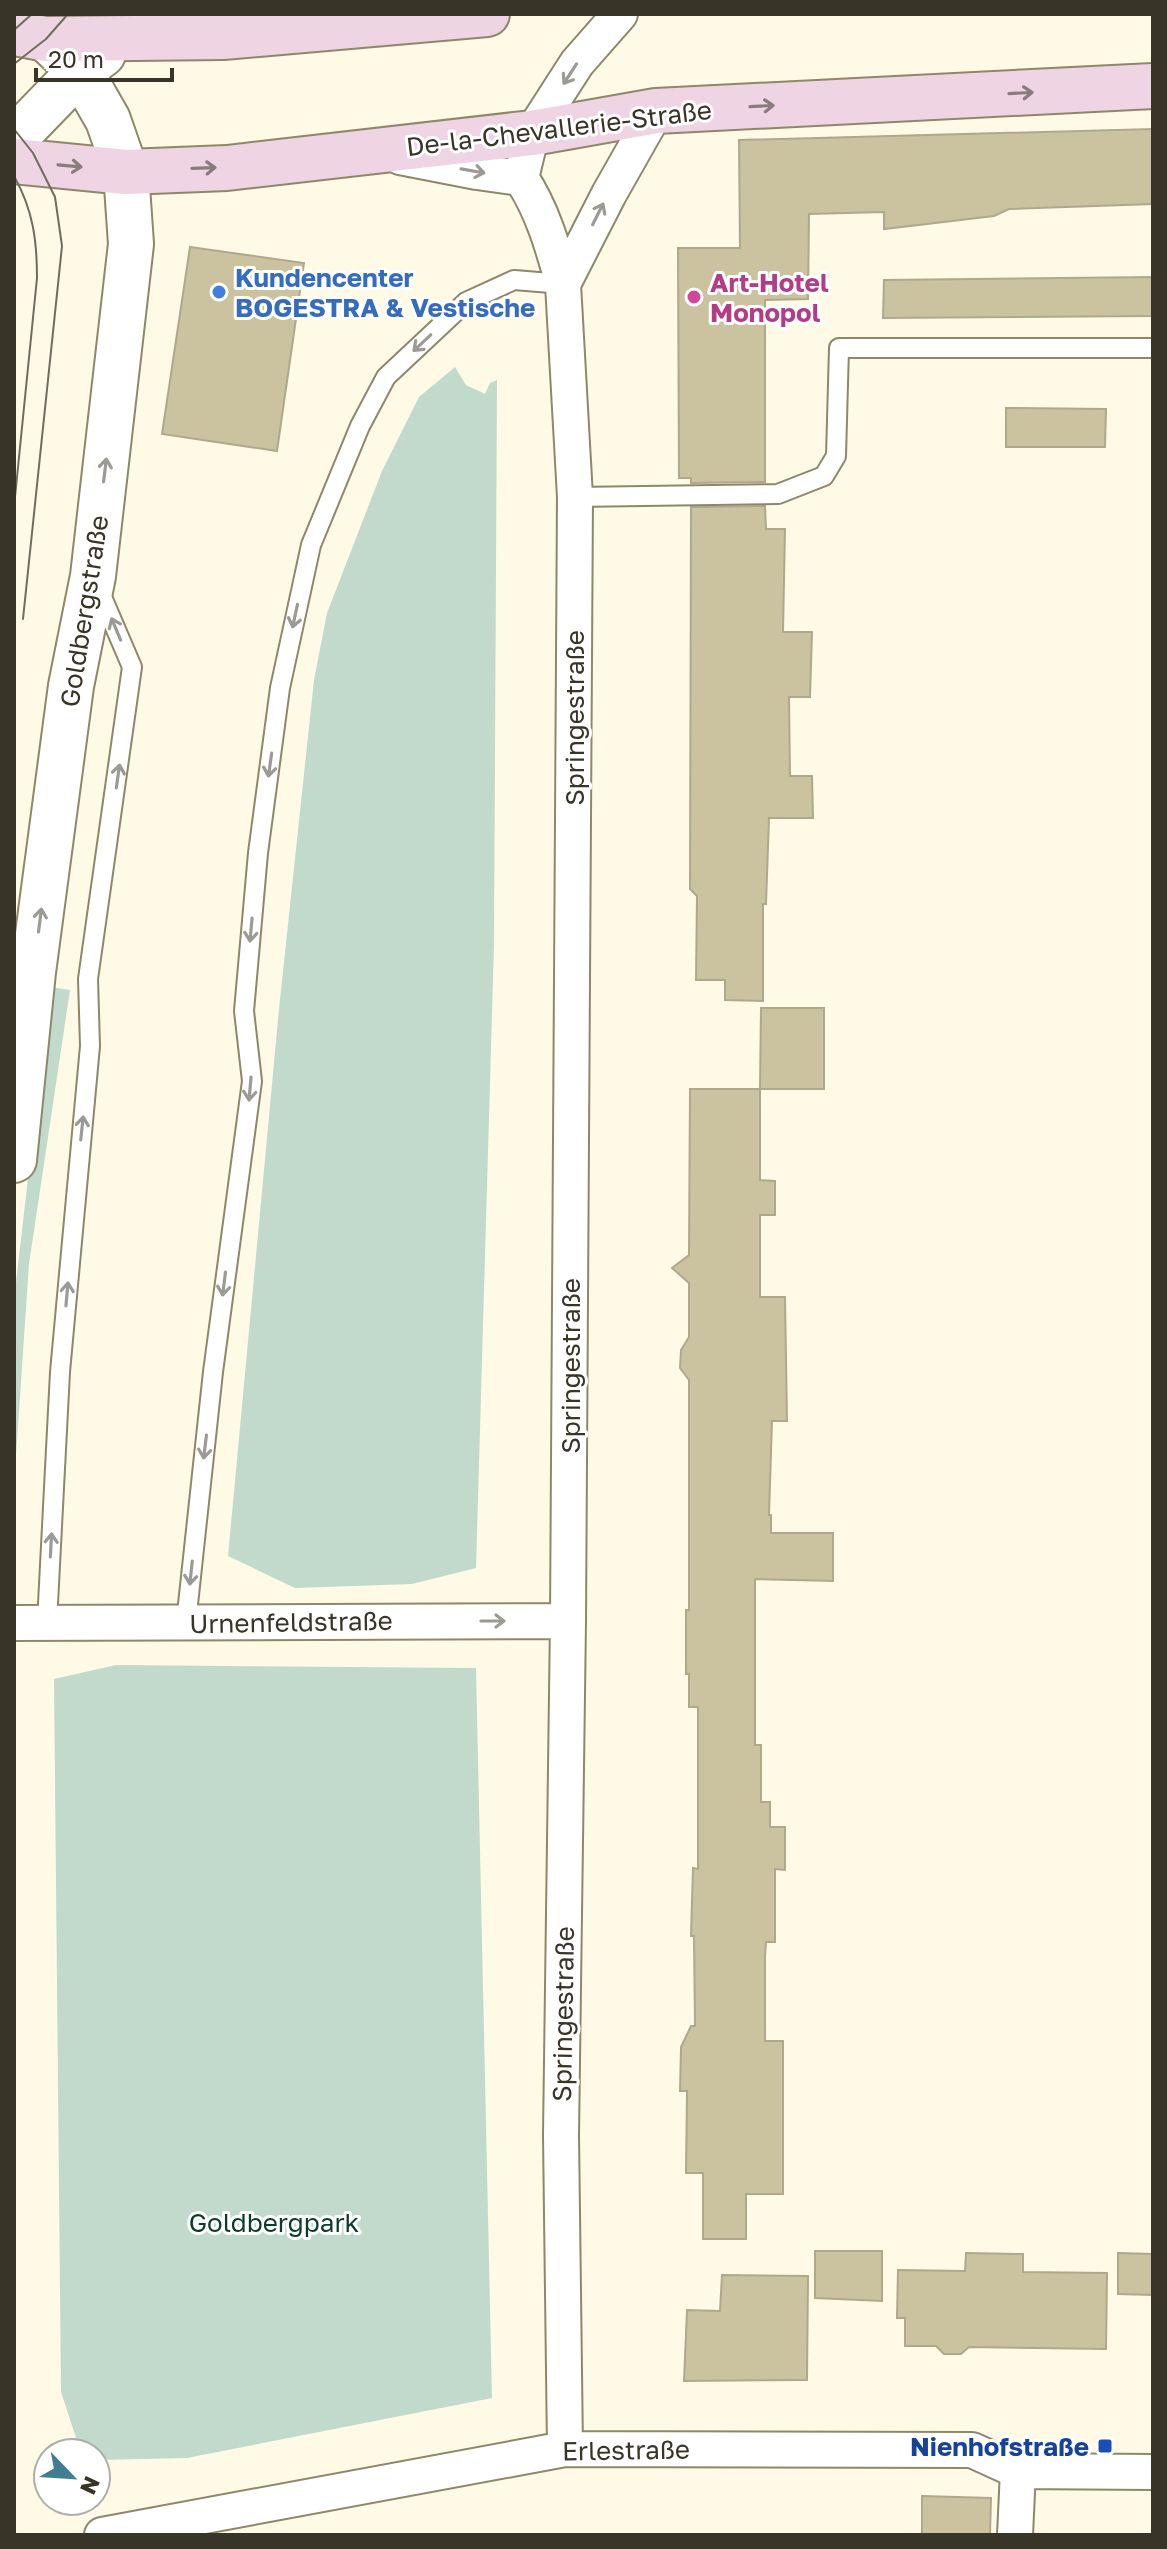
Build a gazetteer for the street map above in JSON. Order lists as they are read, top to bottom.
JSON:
{
  "streets": {
    "main road": ["De-la-Chevallerie-Straße"],
    "street": [
      "Goldbergstraße",
      "Springestraße",
      "Urnenfeldstraße",
      "Erlestraße"
    ]
  },
  "crossings": [
    ["De-la-Chevallerie-Straße", "Goldbergstraße"],
    ["Springestraße", "Urnenfeldstraße"],
    ["Springestraße", "Erlestraße"]
  ],
  "one_way": ["Goldbergstraße", "Urnenfeldstraße"],
  "parks": ["Goldbergpark"],
  "places": {
    "other": ["Kundencenter BOGESTRA & Vestische", "Art-Hotel Monopol"],
    "transit": ["Nienhofstraße"]
  },
  "scale_bar": "20 m",
  "north": "bottom right"
}
